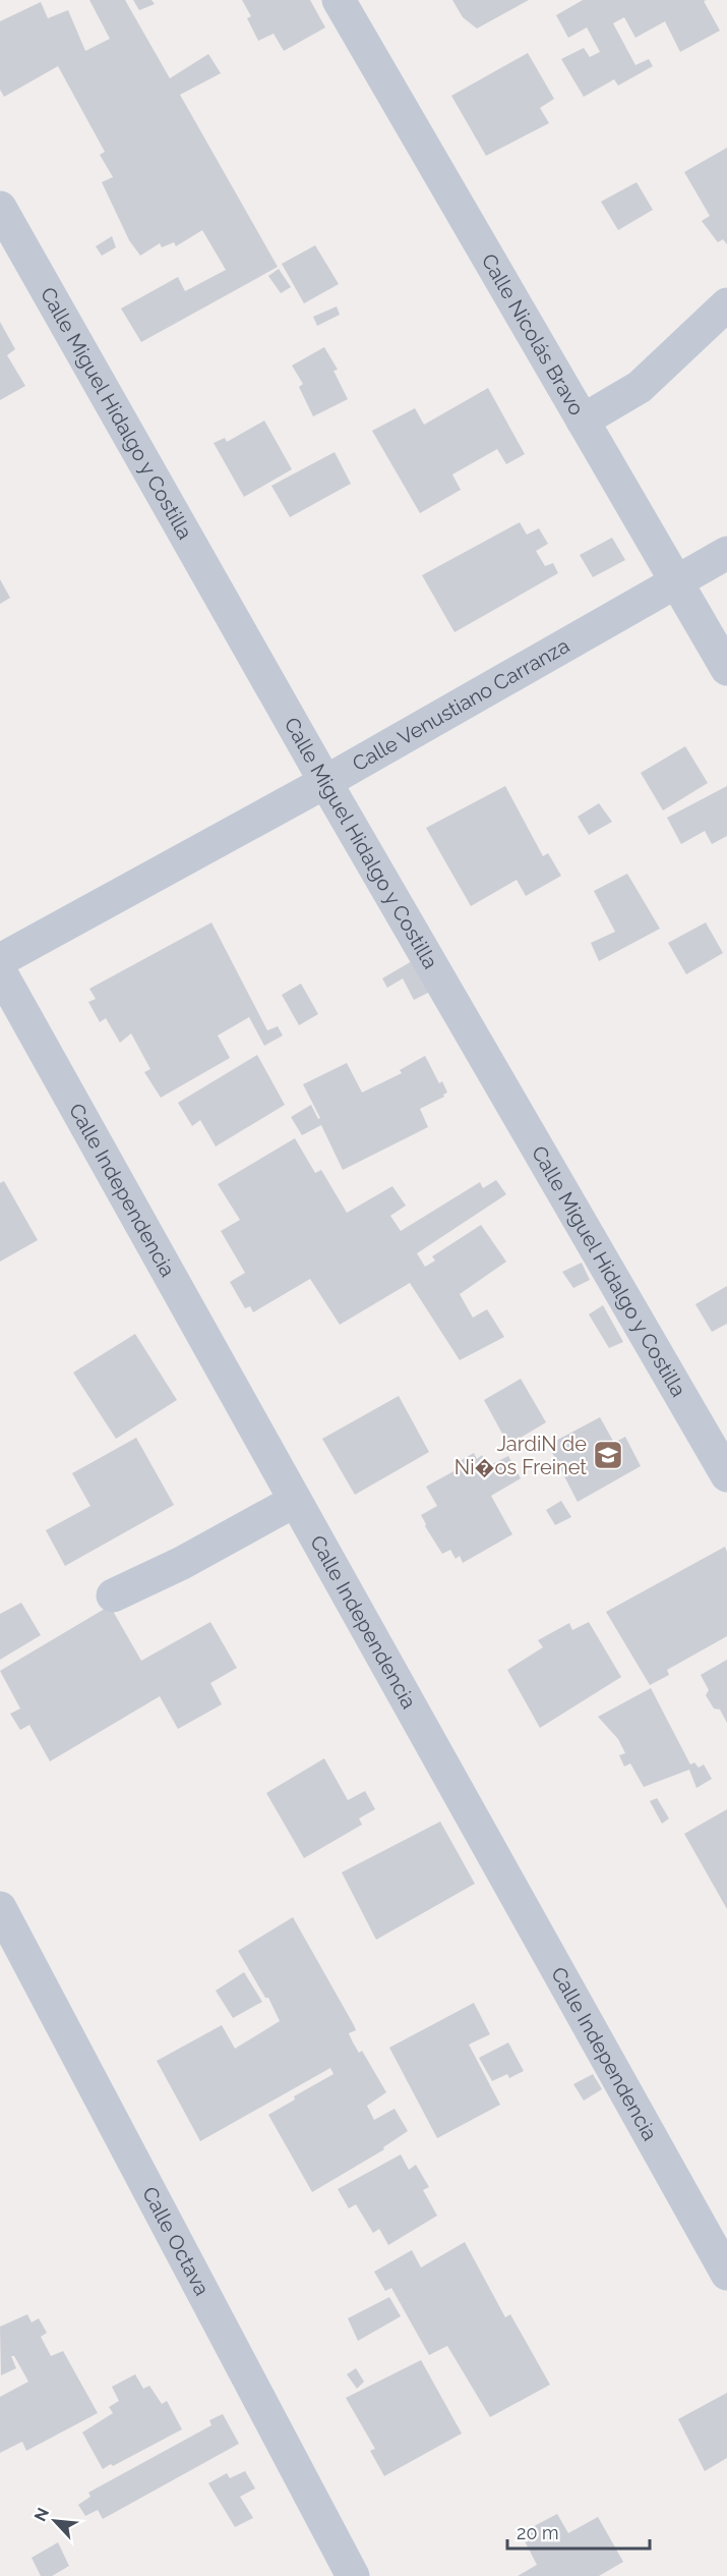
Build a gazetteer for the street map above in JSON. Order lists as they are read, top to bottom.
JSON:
{
  "streets": {
    "street": [
      "Calle Nicolás Bravo",
      "Calle Miguel Hidalgo y Costilla",
      "Calle Venustiano Carranza",
      "Calle Independencia",
      "Calle Octava"
    ]
  },
  "crossings": [
    ["Calle Nicolás Bravo", "Calle Venustiano Carranza"],
    ["Calle Miguel Hidalgo y Costilla", "Calle Venustiano Carranza"]
  ],
  "places": {
    "school or university": ["JardiN de Ni�os Freinet"]
  },
  "scale_bar": "20 m",
  "north": "top left"
}
